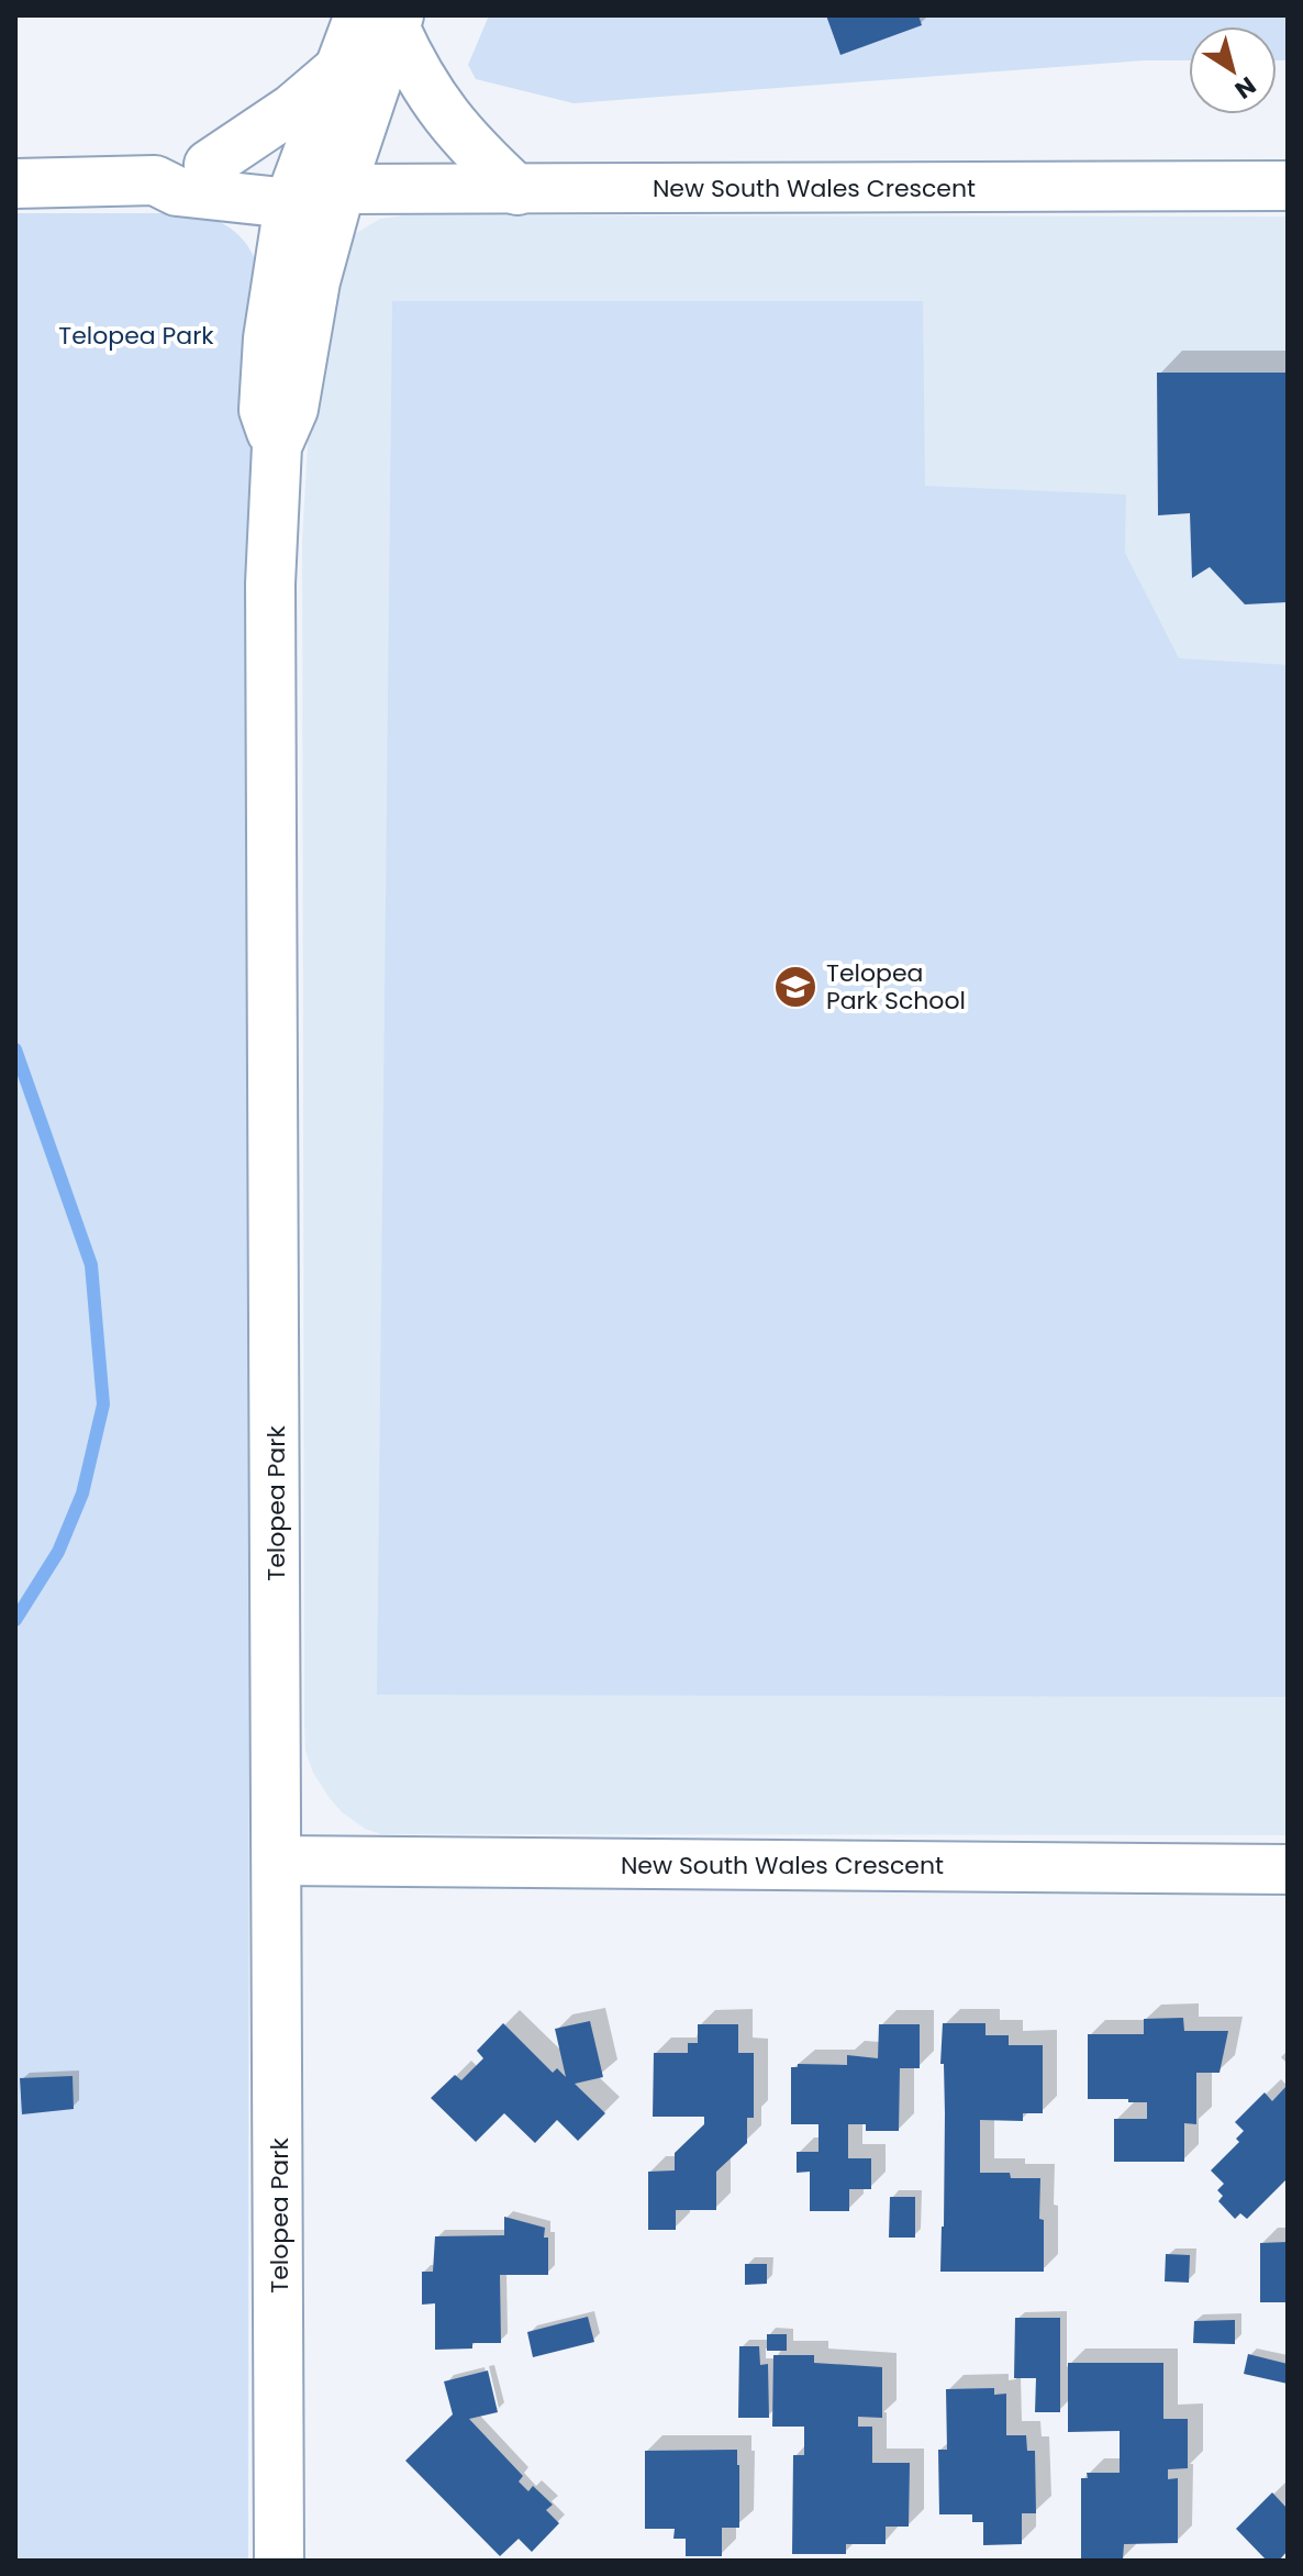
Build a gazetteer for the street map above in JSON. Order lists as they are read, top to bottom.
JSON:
{
  "streets": {
    "street": ["New South Wales Crescent", "Telopea Park"]
  },
  "crossings": [
    ["New South Wales Crescent", "Telopea Park"]
  ],
  "parks": ["Telopea Park"],
  "places": {
    "school or university": ["Telopea Park School"]
  },
  "north": "bottom right"
}
